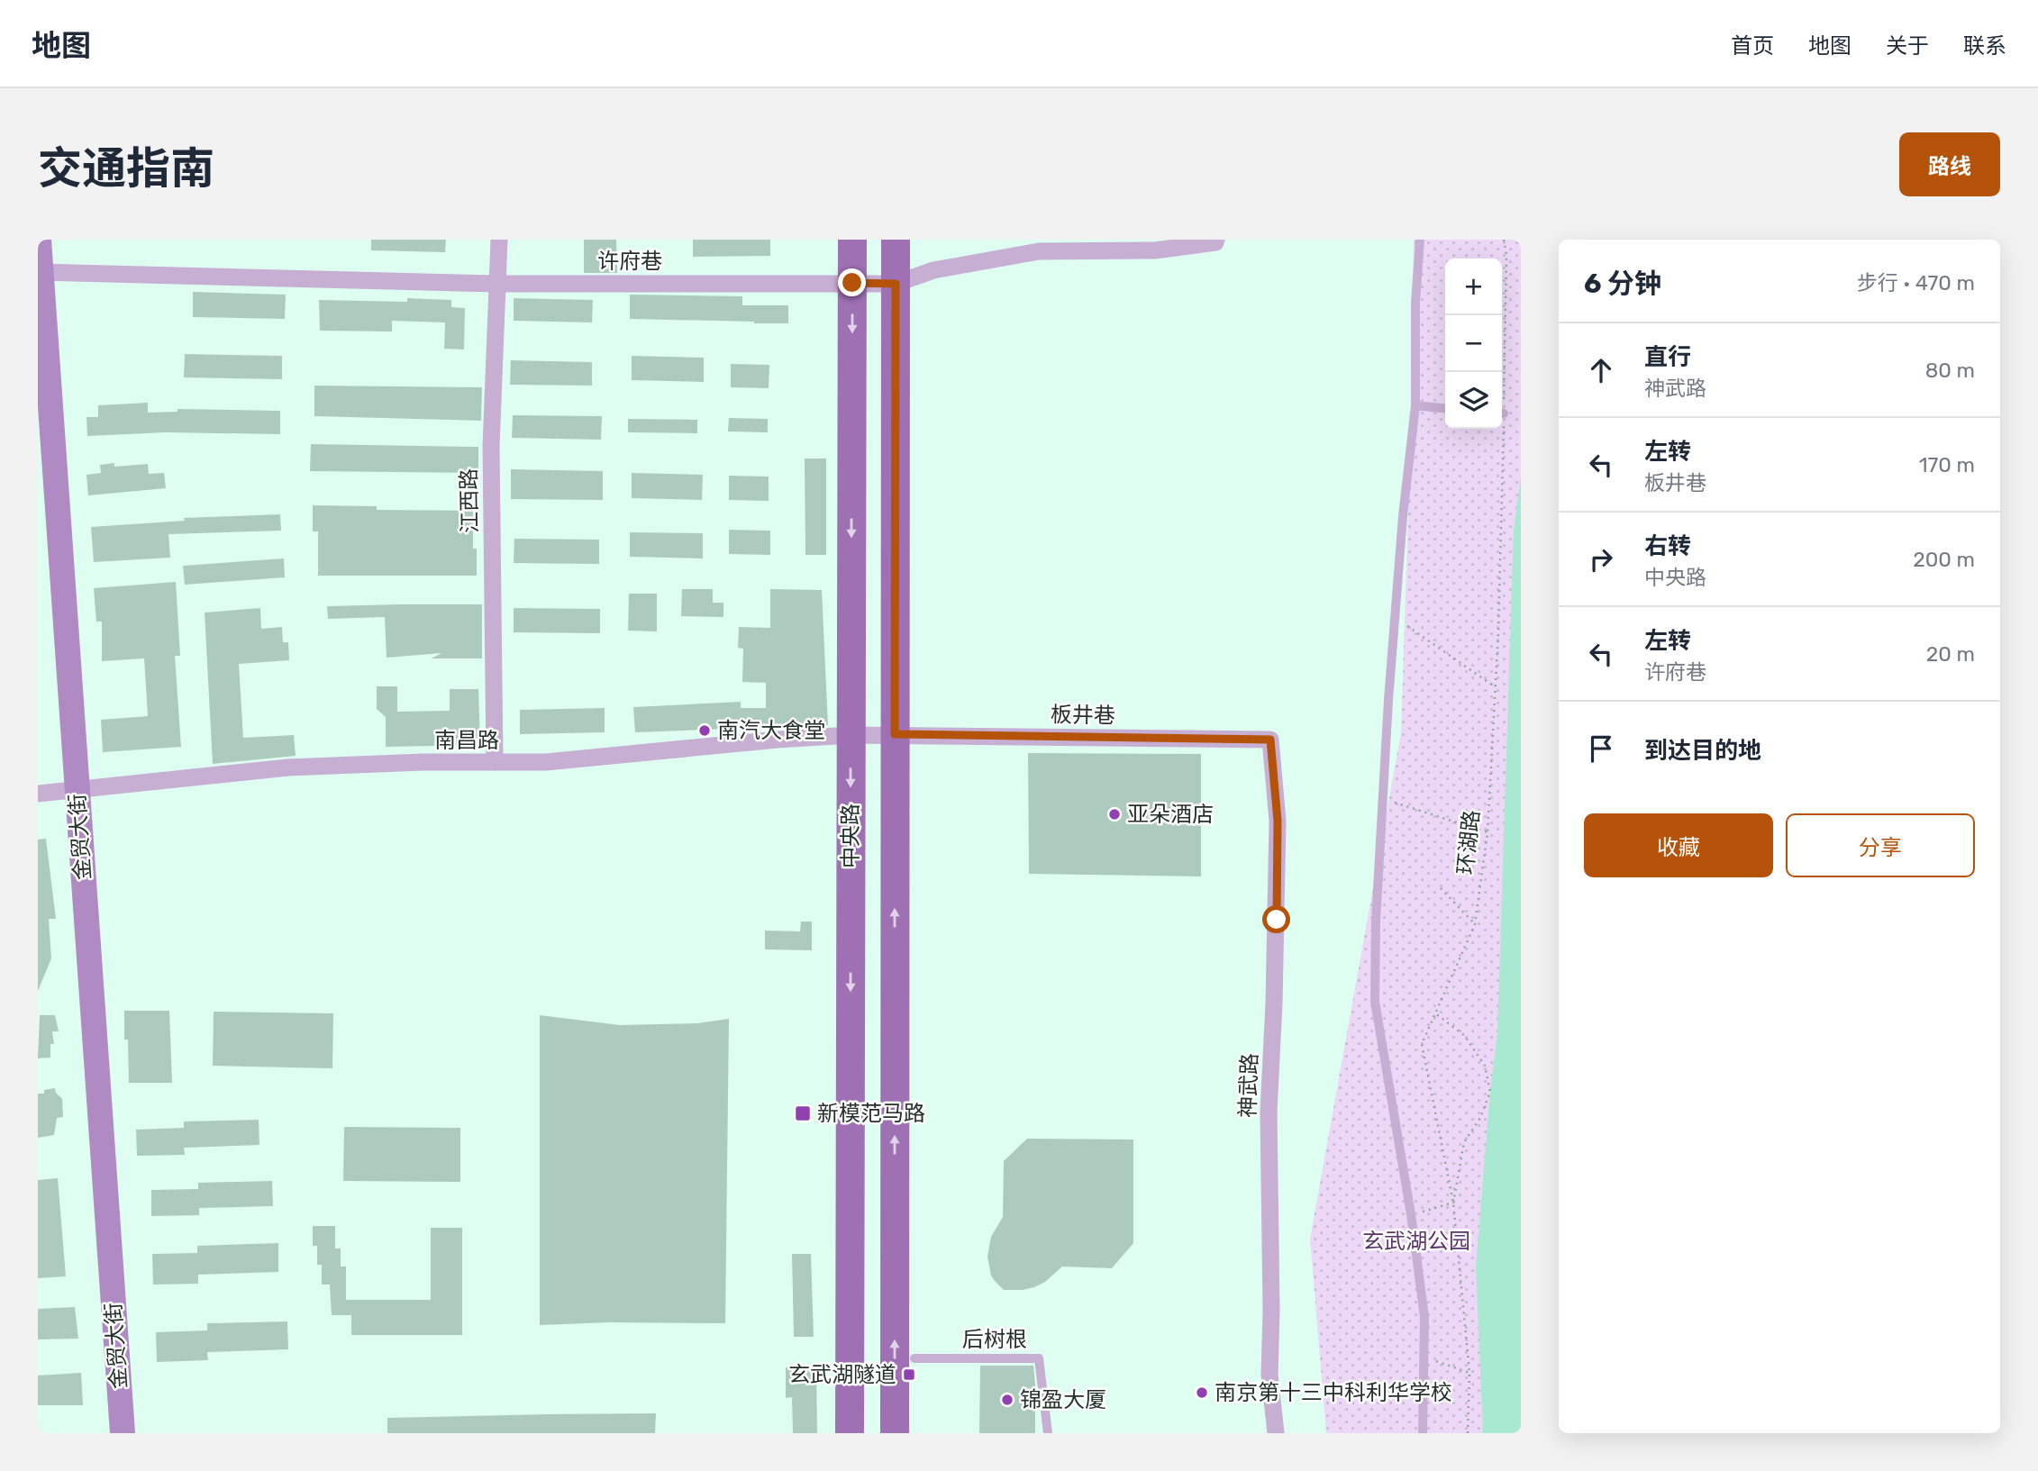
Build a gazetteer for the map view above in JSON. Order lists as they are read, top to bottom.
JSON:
{
  "streets": {
    "main road": ["中央路"],
    "street": [
      "许府巷",
      "江西路",
      "板井巷",
      "南昌路",
      "金贸大街",
      "神武路"
    ],
    "lane": ["后树根"],
    "path": ["环湖路"]
  },
  "crossings": [
    ["许府巷", "江西路"],
    ["许府巷", "中央路"],
    ["许府巷", "金贸大街"],
    ["江西路", "南昌路"],
    ["板井巷", "南昌路"],
    ["板井巷", "中央路"],
    ["板井巷", "神武路"],
    ["南昌路", "中央路"],
    ["南昌路", "金贸大街"]
  ],
  "parks": ["玄武湖公园"],
  "places": {
    "other": [
      "南汽大食堂",
      "亚朵酒店",
      "南京第十三中科利华学校",
      "锦盈大厦"
    ],
    "transit": ["新模范马路", "玄武湖隧道"]
  },
  "page": {
    "header": "地图",
    "nav": [
      "首页",
      "地图",
      "关于",
      "联系"
    ],
    "title": "交通指南",
    "buttons": [
      "路线",
      ["收藏", "分享"]
    ],
    "heading": ["6 分钟", "步行 · 470 m"],
    "map_buttons": ["+", "−"],
    "list": [
      ["直行", "神武路", "80 m"],
      ["左转", "板井巷", "170 m"],
      ["右转", "中央路", "200 m"],
      ["左转", "许府巷", "20 m"],
      "到达目的地"
    ]
  }
}
